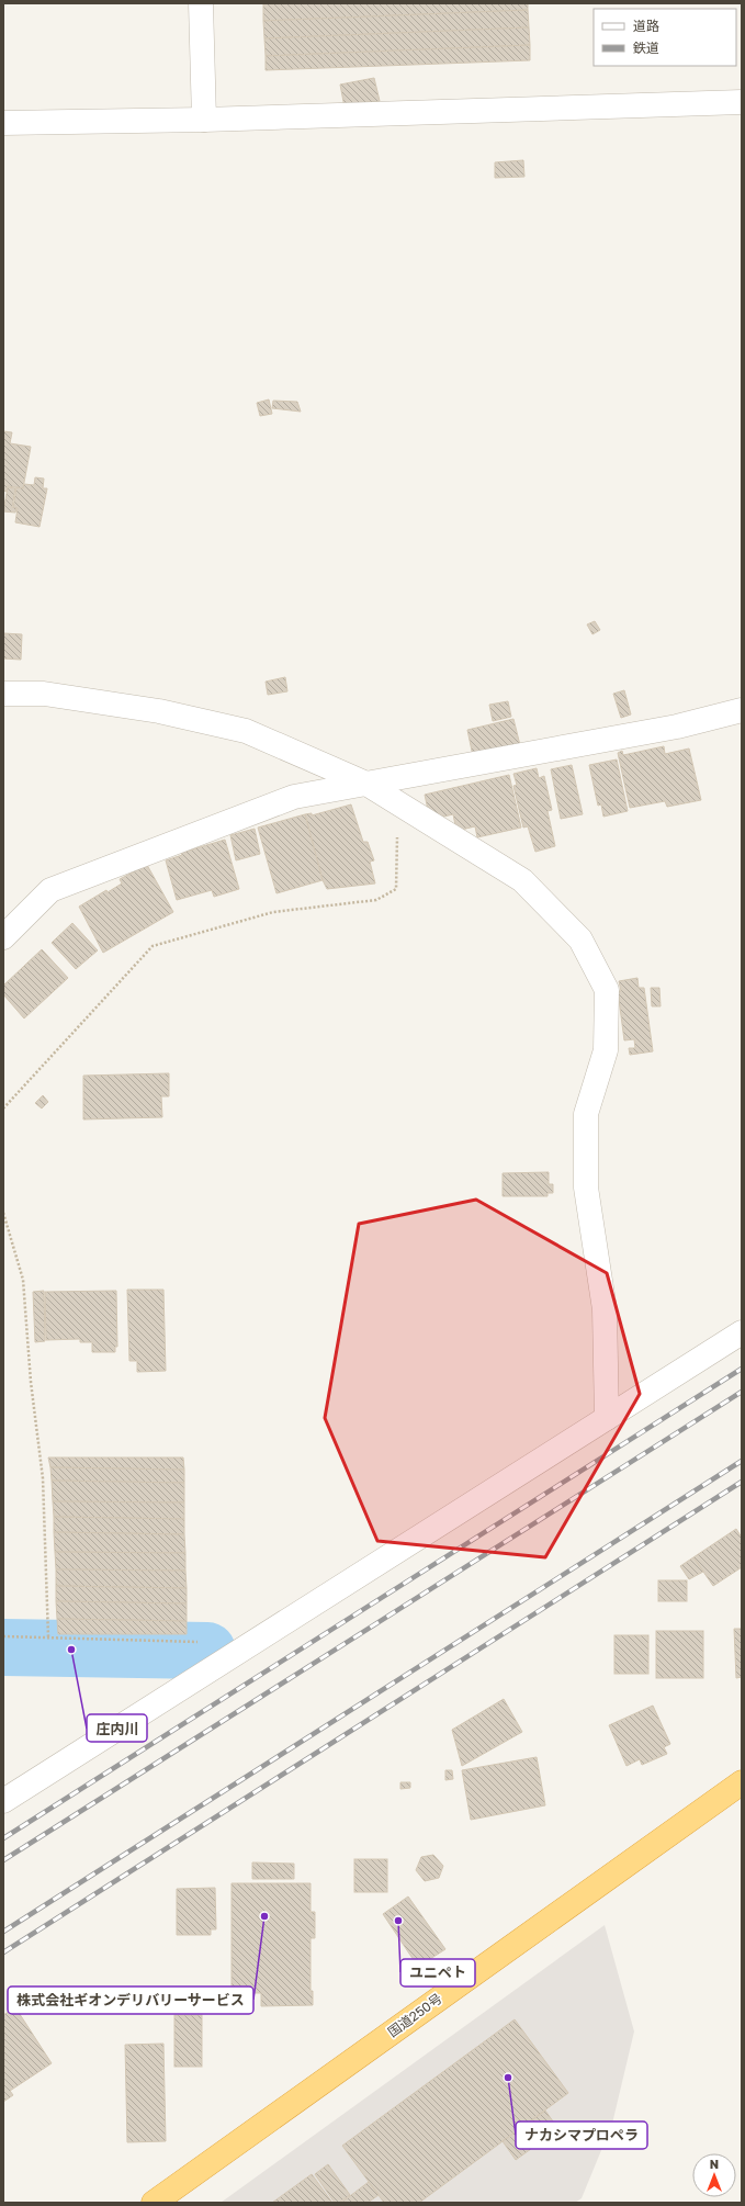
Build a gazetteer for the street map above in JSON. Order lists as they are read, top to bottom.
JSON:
{
  "streets": {
    "highway": ["国道250号"]
  },
  "places": [
    "庄内川",
    "株式会社ギオンデリバリーサービス",
    "ユニペト",
    "ナカシマプロペラ"
  ],
  "legend": ["道路", "鉄道"],
  "north": "top"
}
